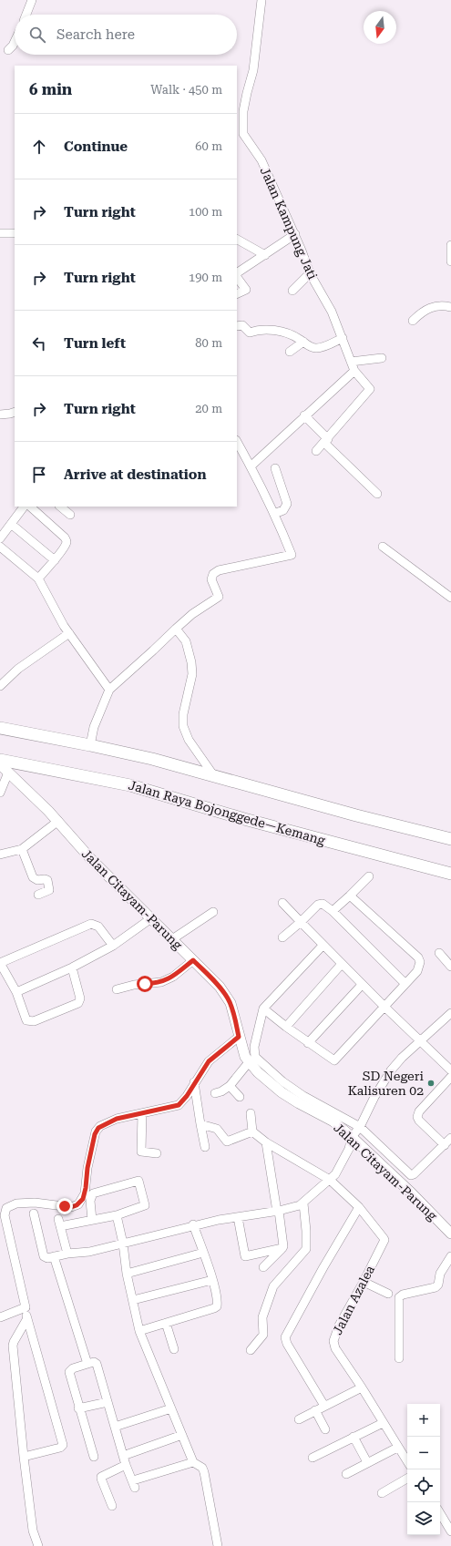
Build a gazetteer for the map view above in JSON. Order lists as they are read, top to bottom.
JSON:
{
  "streets": {
    "highway": ["Jalan Raya Bojonggede—Kemang"],
    "main road": ["Jalan Citayam-Parung"],
    "street": ["Jalan Kampung Jati", "Jalan Azalea"]
  },
  "places": ["SD Negeri Kalisuren 02"],
  "north": "bottom",
  "page": {
    "search": "Search here",
    "heading": ["6 min", "Walk · 450 m"],
    "list": [
      ["Continue", "60 m"],
      ["Turn right", "100 m"],
      ["Turn right", "190 m"],
      ["Turn left", "80 m"],
      ["Turn right", "20 m"],
      "Arrive at destination"
    ],
    "map_buttons": ["+", "−"]
  }
}
